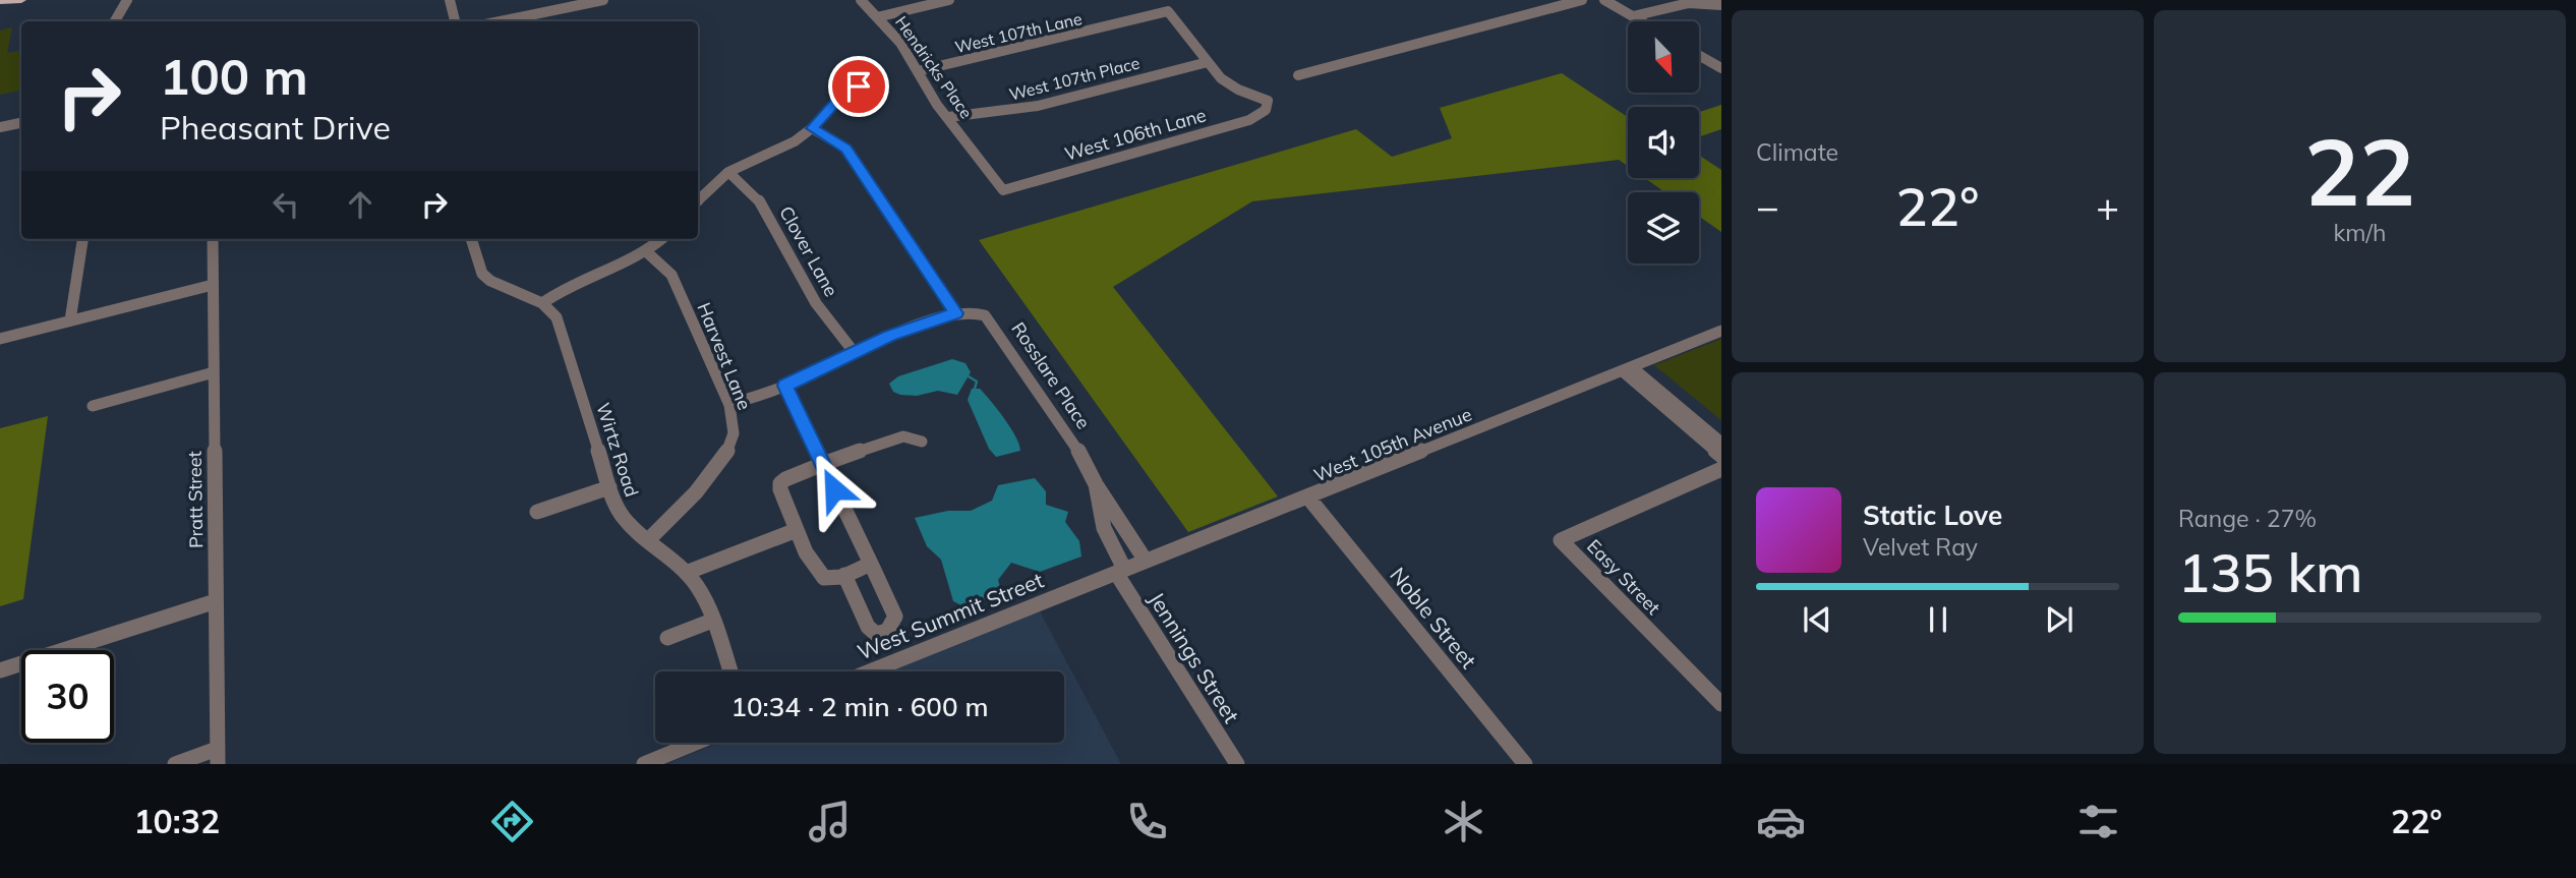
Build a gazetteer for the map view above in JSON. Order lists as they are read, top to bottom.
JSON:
{
  "streets": {
    "street": [
      "West 107th Lane",
      "Hendricks Place",
      "West 107th Place",
      "West 106th Lane",
      "Clover Lane",
      "Harvest Lane",
      "Rosslare Place",
      "West 105th Avenue",
      "Wirtz Road",
      "Pratt Street",
      "Easy Street",
      "West Summit Street",
      "Noble Street",
      "Jennings Street"
    ]
  },
  "crossings": [
    ["West 107th Lane", "Hendricks Place"],
    ["West 107th Lane", "West 107th Place"],
    ["West 107th Lane", "West 106th Lane"],
    ["Hendricks Place", "West 107th Place"],
    ["Hendricks Place", "West 106th Lane"],
    ["West 107th Place", "West 106th Lane"],
    ["Harvest Lane", "Wirtz Road"],
    ["Rosslare Place", "West 105th Avenue"],
    ["Rosslare Place", "Jennings Street"],
    ["West 105th Avenue", "West Summit Street"],
    ["West 105th Avenue", "Noble Street"],
    ["West 105th Avenue", "Jennings Street"]
  ],
  "north": "bottom right",
  "page": {
    "tile": [
      "Climate",
      ["22", "km/h"],
      ["Range · 27%", "135 km"]
    ],
    "turn": ["100 m", "Pheasant Drive"],
    "heat": ["−", "22°", "+"],
    "song": ["Static Love", "Velvet Ray"],
    "limit": "30",
    "trip": "10:34 · 2 min · 600 m",
    "tabs": ["10:32", "22°"]
  }
}
